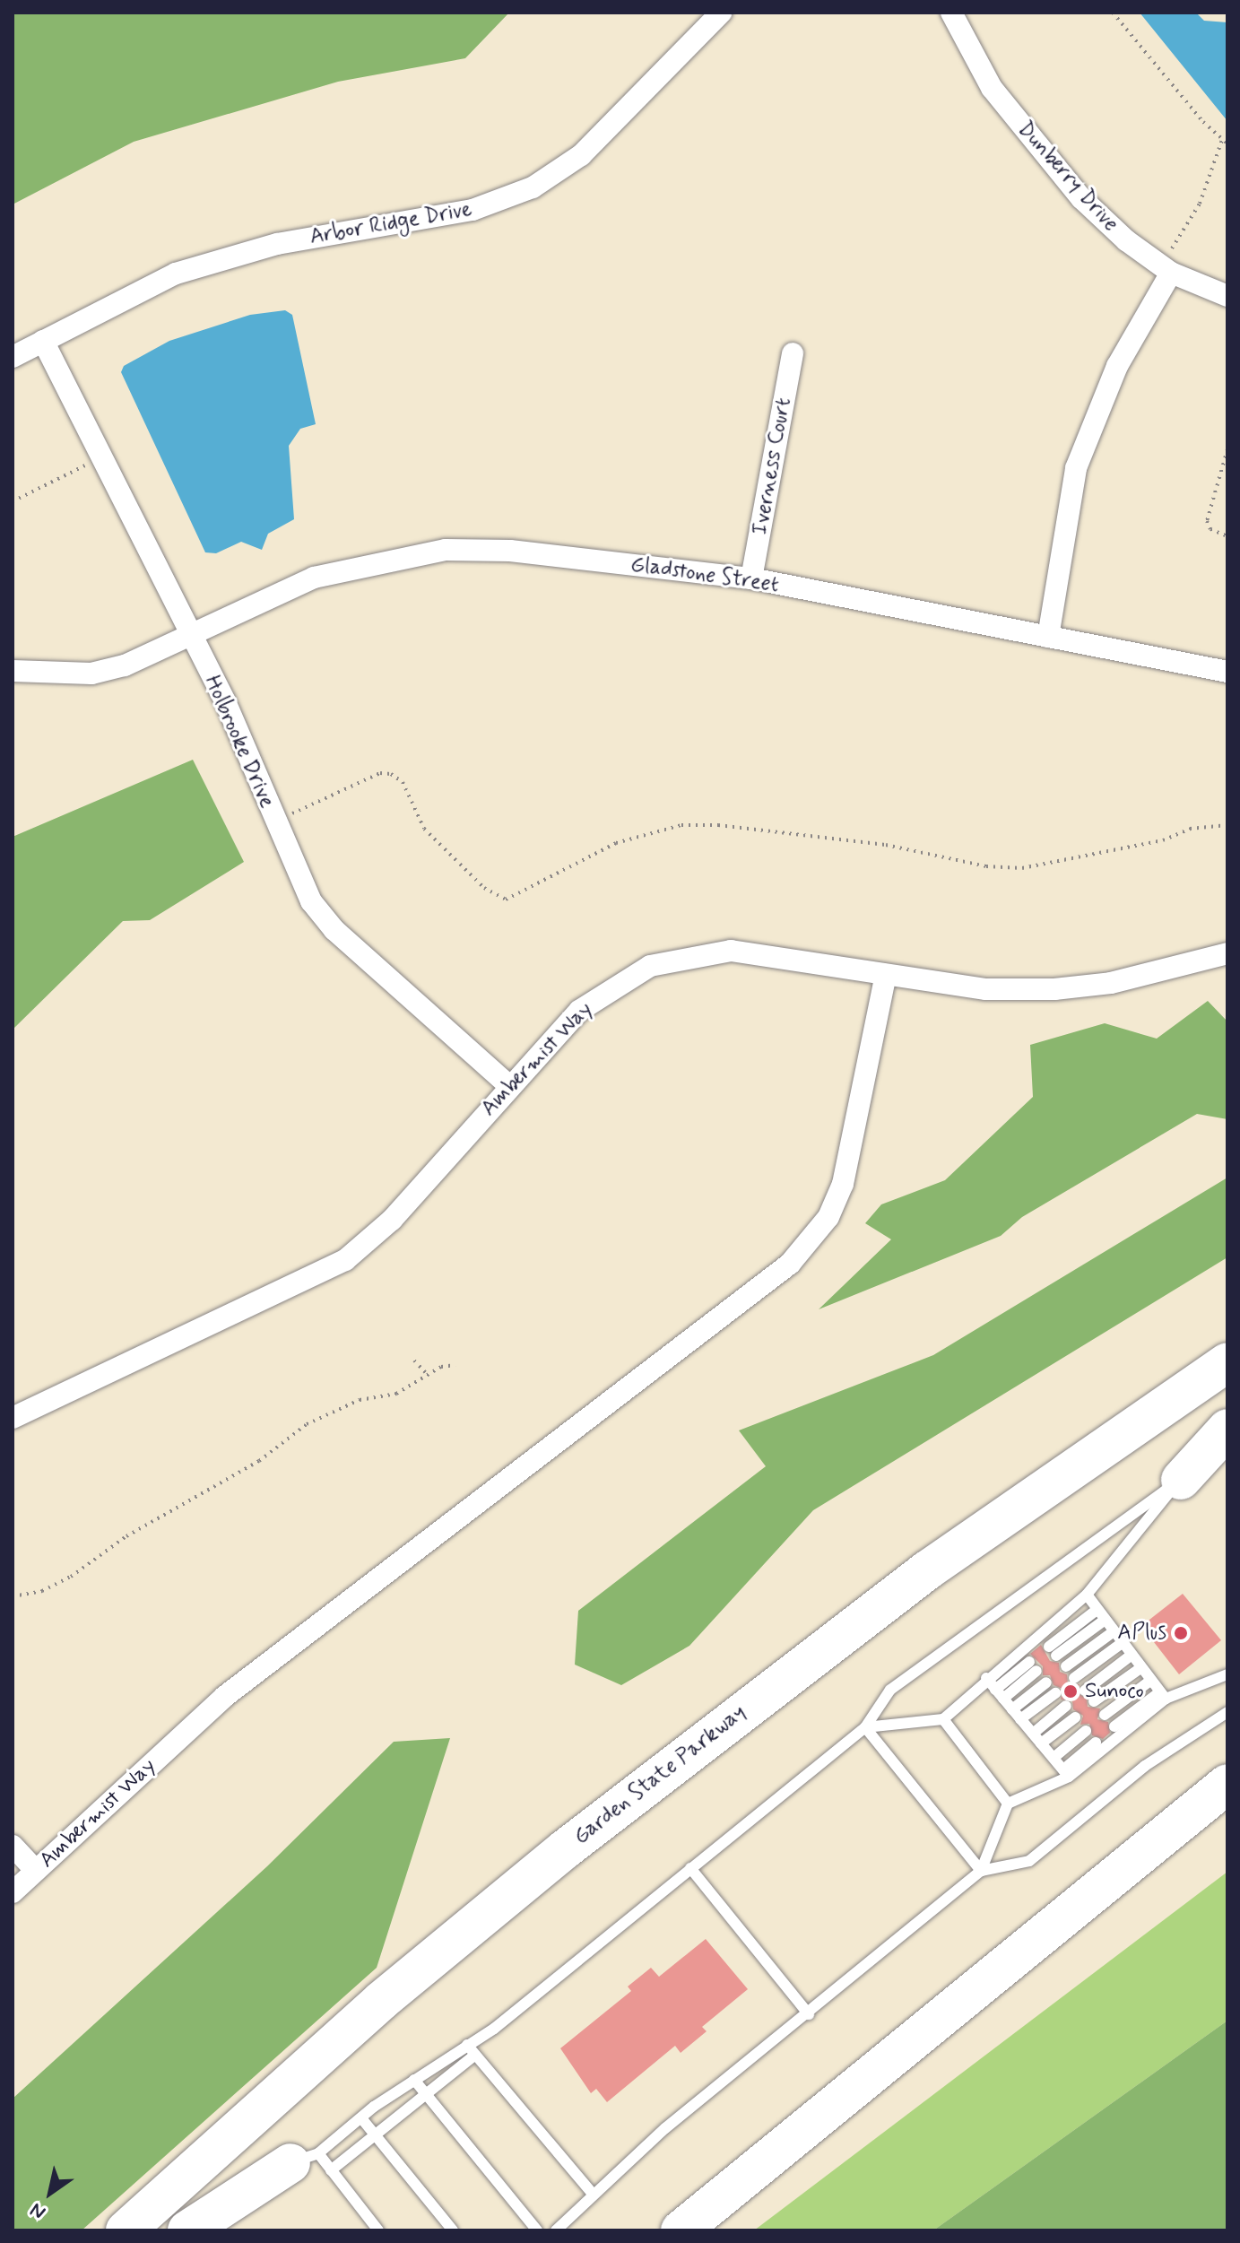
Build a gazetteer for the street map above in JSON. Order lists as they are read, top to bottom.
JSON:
{
  "streets": {
    "highway": ["Garden State Parkway"],
    "street": [
      "Dunberry Drive",
      "Arbor Ridge Drive",
      "Iverness Court",
      "Gladstone Street",
      "Holbrooke Drive",
      "Ambermist Way"
    ]
  },
  "crossings": [
    ["Arbor Ridge Drive", "Holbrooke Drive"],
    ["Iverness Court", "Gladstone Street"],
    ["Gladstone Street", "Holbrooke Drive"],
    ["Holbrooke Drive", "Ambermist Way"]
  ],
  "places": ["APlus", "Sunoco"],
  "north": "bottom left"
}
